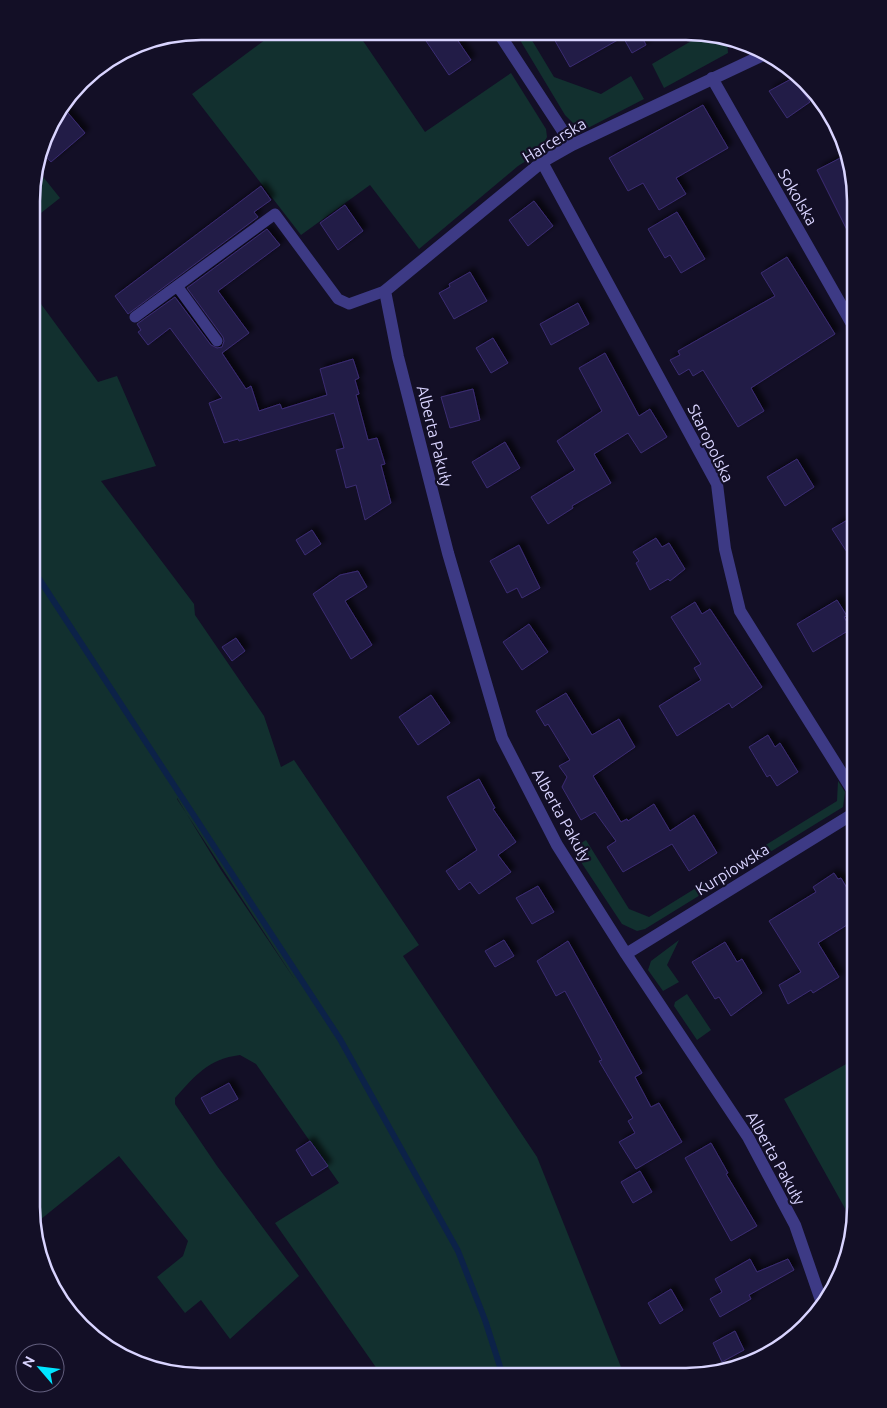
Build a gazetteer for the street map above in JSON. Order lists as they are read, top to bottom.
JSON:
{
  "streets": {
    "street": [
      "Harcerska",
      "Sokolska",
      "Alberta Pakuły",
      "Staropolska",
      "Kurpiowska"
    ]
  },
  "crossings": [
    ["Harcerska", "Sokolska"],
    ["Harcerska", "Alberta Pakuły"],
    ["Harcerska", "Staropolska"],
    ["Alberta Pakuły", "Kurpiowska"]
  ],
  "north": "top left"
}
